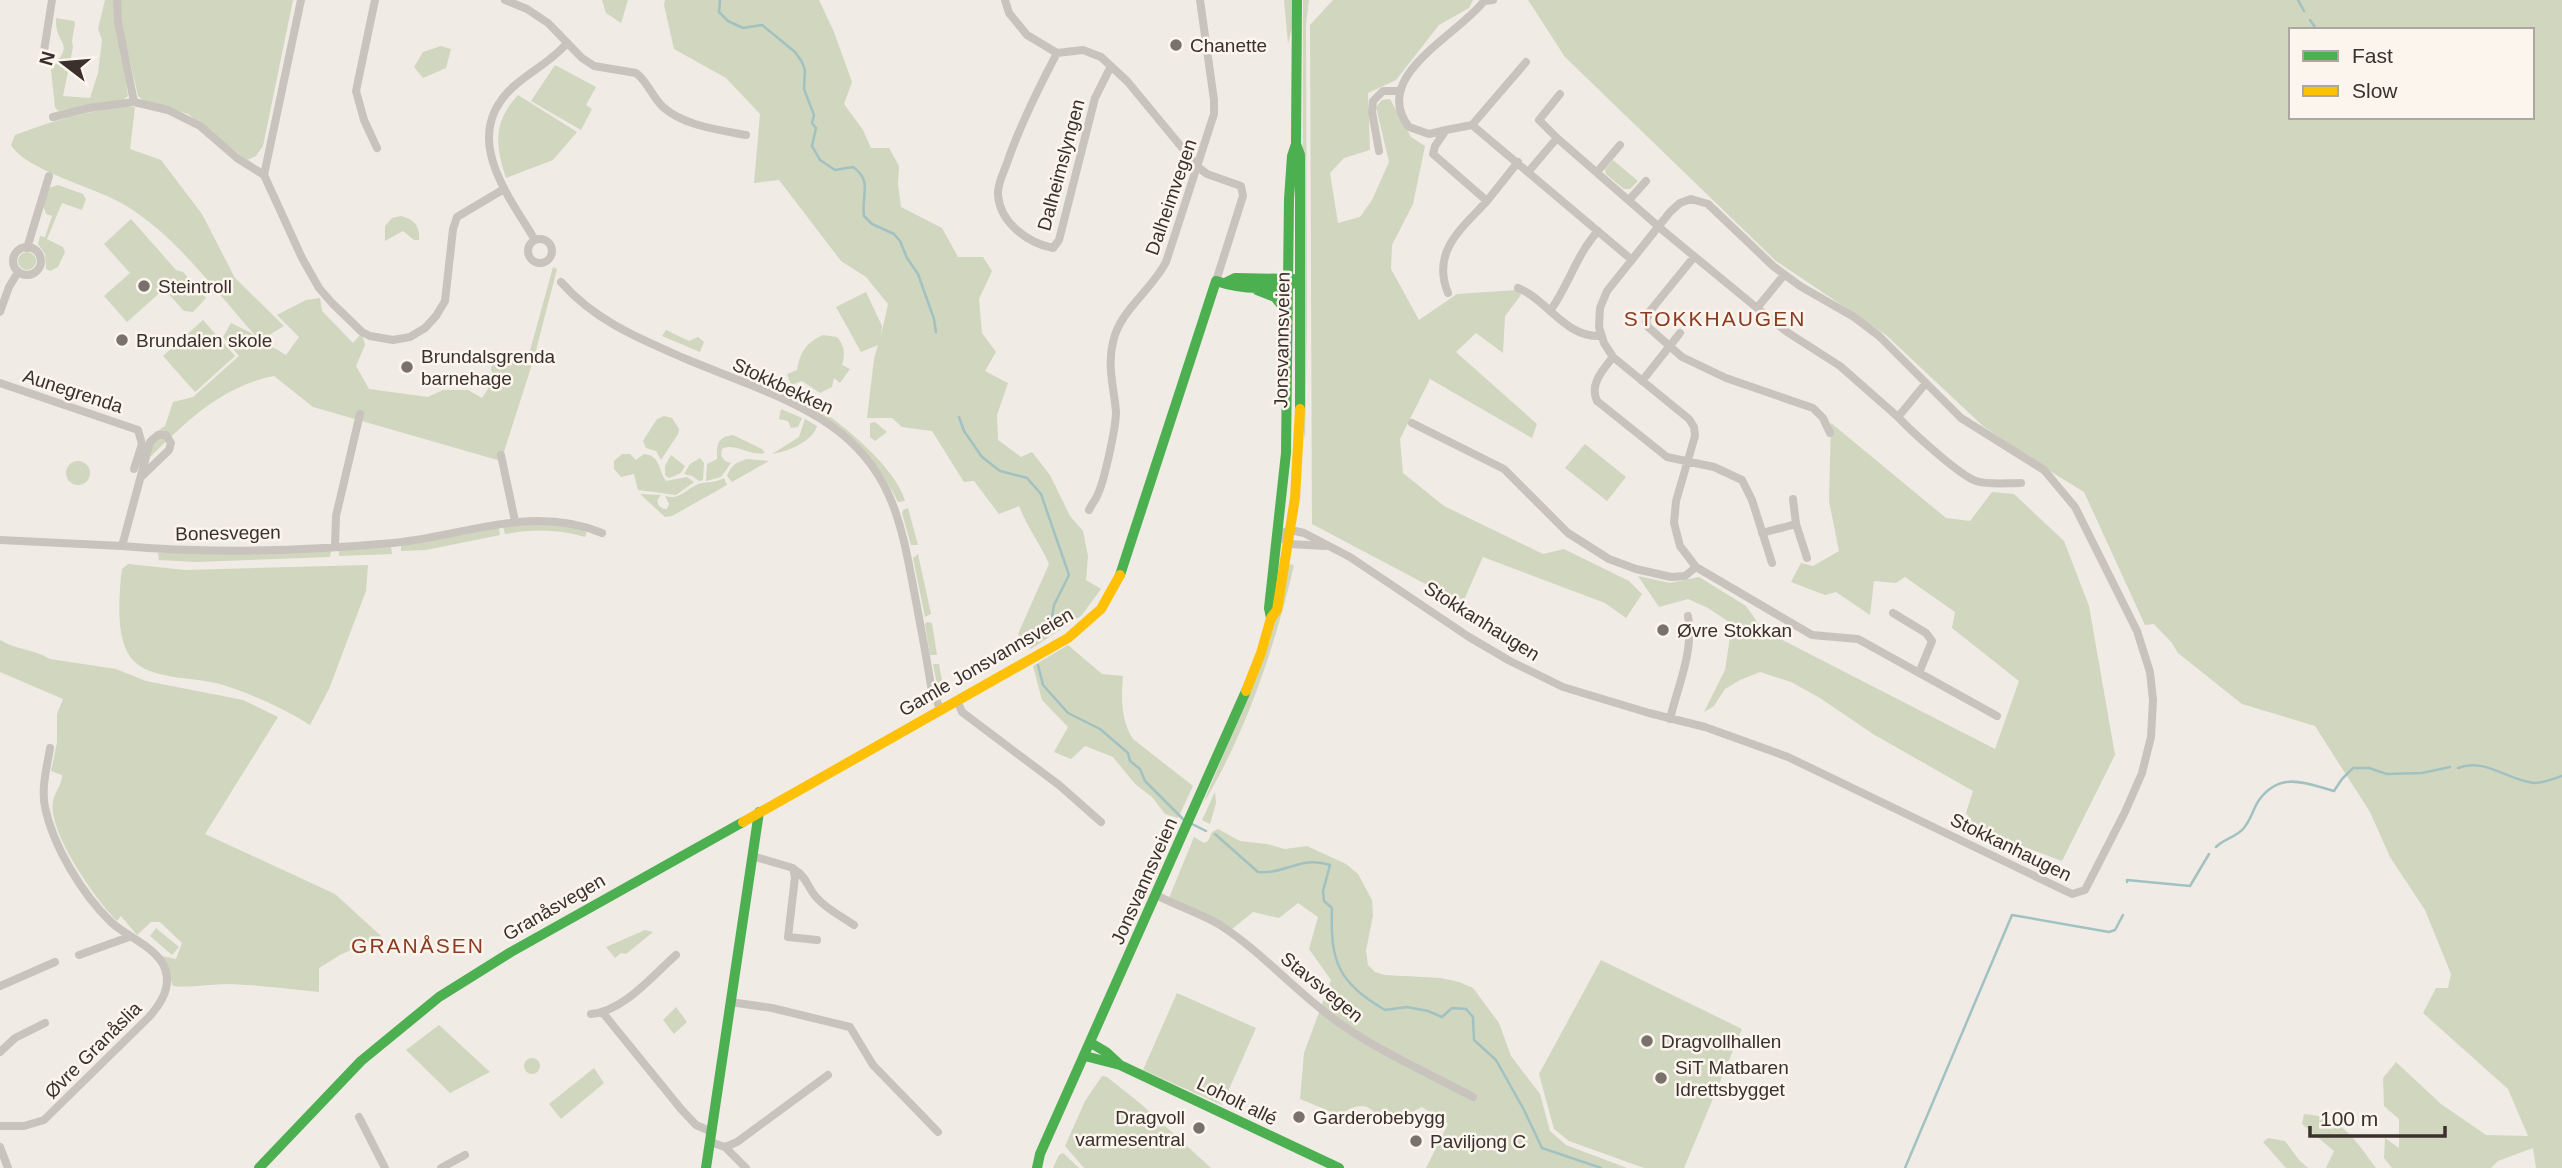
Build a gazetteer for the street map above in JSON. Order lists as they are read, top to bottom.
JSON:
{
  "streets": {
    "street": [
      "Dalheimslyngen",
      "Dalheimvegen",
      "Jonsvannsveien",
      "Stokkbekken",
      "Aunegrenda",
      "Bonesvegen",
      "Stokkanhaugen",
      "Gamle Jonsvannsveien",
      "Granåsvegen",
      "Stavsvegen",
      "Øvre Granåslia",
      "Loholt allé"
    ]
  },
  "crossings": [
    ["Jonsvannsveien", "Stokkanhaugen"],
    ["Jonsvannsveien", "Stavsvegen"],
    ["Jonsvannsveien", "Loholt allé"],
    ["Stokkbekken", "Gamle Jonsvannsveien"],
    ["Gamle Jonsvannsveien", "Granåsvegen"]
  ],
  "districts": ["STOKKHAUGEN", "GRANÅSEN"],
  "places": [
    "Chanette",
    "Steintroll",
    "Brundalen skole",
    "Brundalsgrenda barnehage",
    "Øvre Stokkan",
    "Dragvollhallen",
    "SiT Matbaren Idrettsbygget",
    "Garderobebygg",
    "Dragvoll varmesentral",
    "Paviljong C"
  ],
  "legend": ["Fast", "Slow"],
  "scale_bar": "100 m",
  "north": "left"
}
